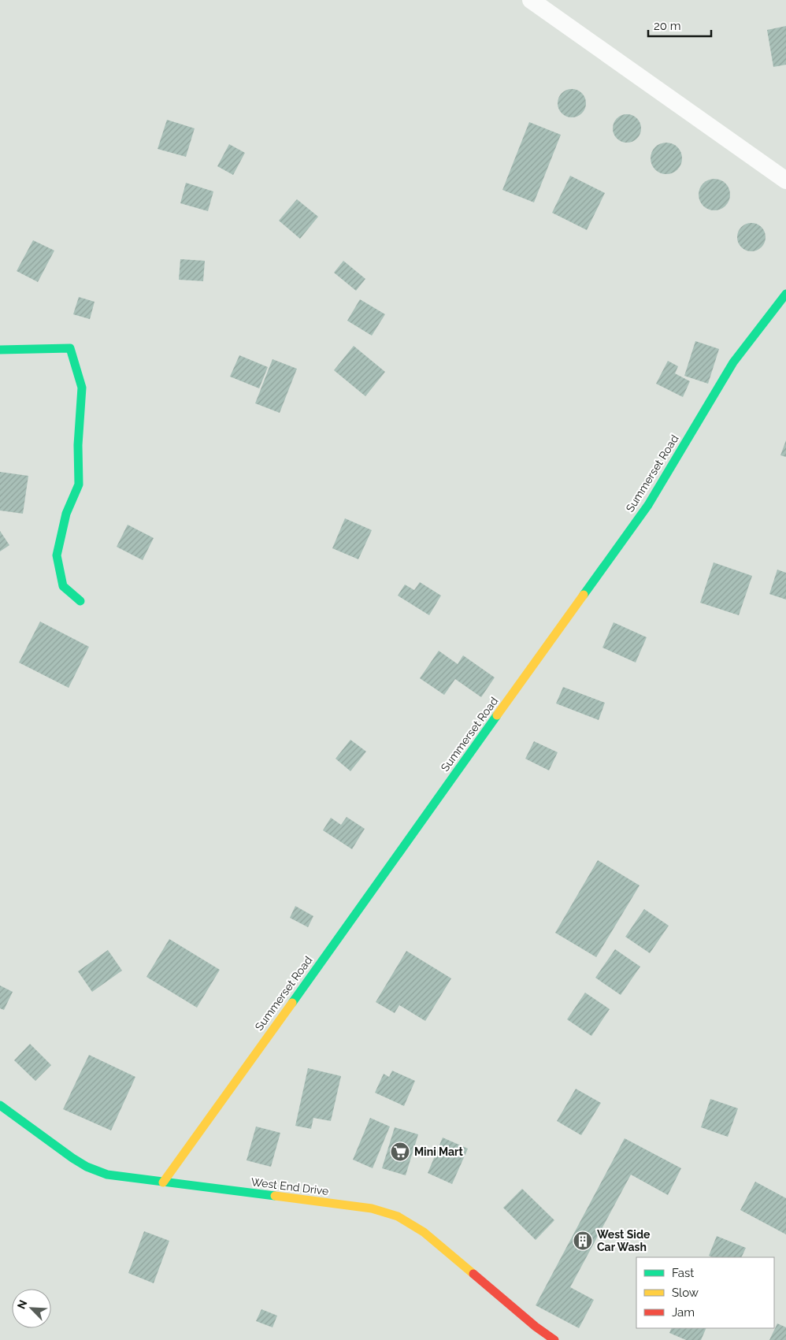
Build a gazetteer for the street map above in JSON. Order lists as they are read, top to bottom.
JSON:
{
  "streets": {
    "street": ["Summerset Road", "West End Drive"]
  },
  "crossings": [
    ["Summerset Road", "West End Drive"]
  ],
  "places": {
    "supermarket": ["Mini Mart"],
    "building": ["West Side Car Wash"]
  },
  "legend": ["Fast", "Slow", "Jam"],
  "scale_bar": "20 m",
  "north": "top left"
}
